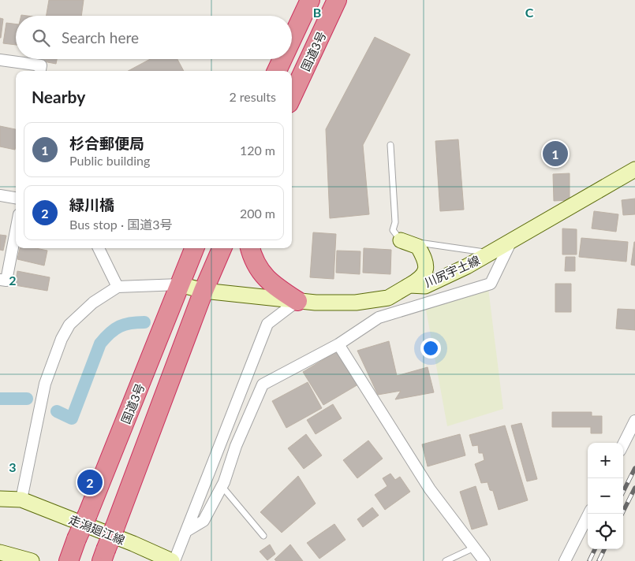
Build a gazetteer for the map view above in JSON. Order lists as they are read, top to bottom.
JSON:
{
  "streets": {
    "highway": ["国道3号"],
    "main road": ["川尻宇土線", "走潟廻江線"]
  },
  "crossings": [
    ["国道3号", "川尻宇土線"]
  ],
  "page": {
    "search": "Search here",
    "heading": ["Nearby", "2 results"],
    "list": [
      {
        "mark": "1",
        "name": "杉合郵便局",
        "note": "Public building",
        "value": "120 m"
      },
      {
        "mark": "2",
        "name": "緑川橋",
        "note": "Bus stop · 国道3号",
        "value": "200 m"
      }
    ],
    "pins": ["1", "2"],
    "map_buttons": ["+", "−"]
  },
  "grid": {
    "columns": ["B", "C"],
    "rows": ["2", "3"]
  }
}
